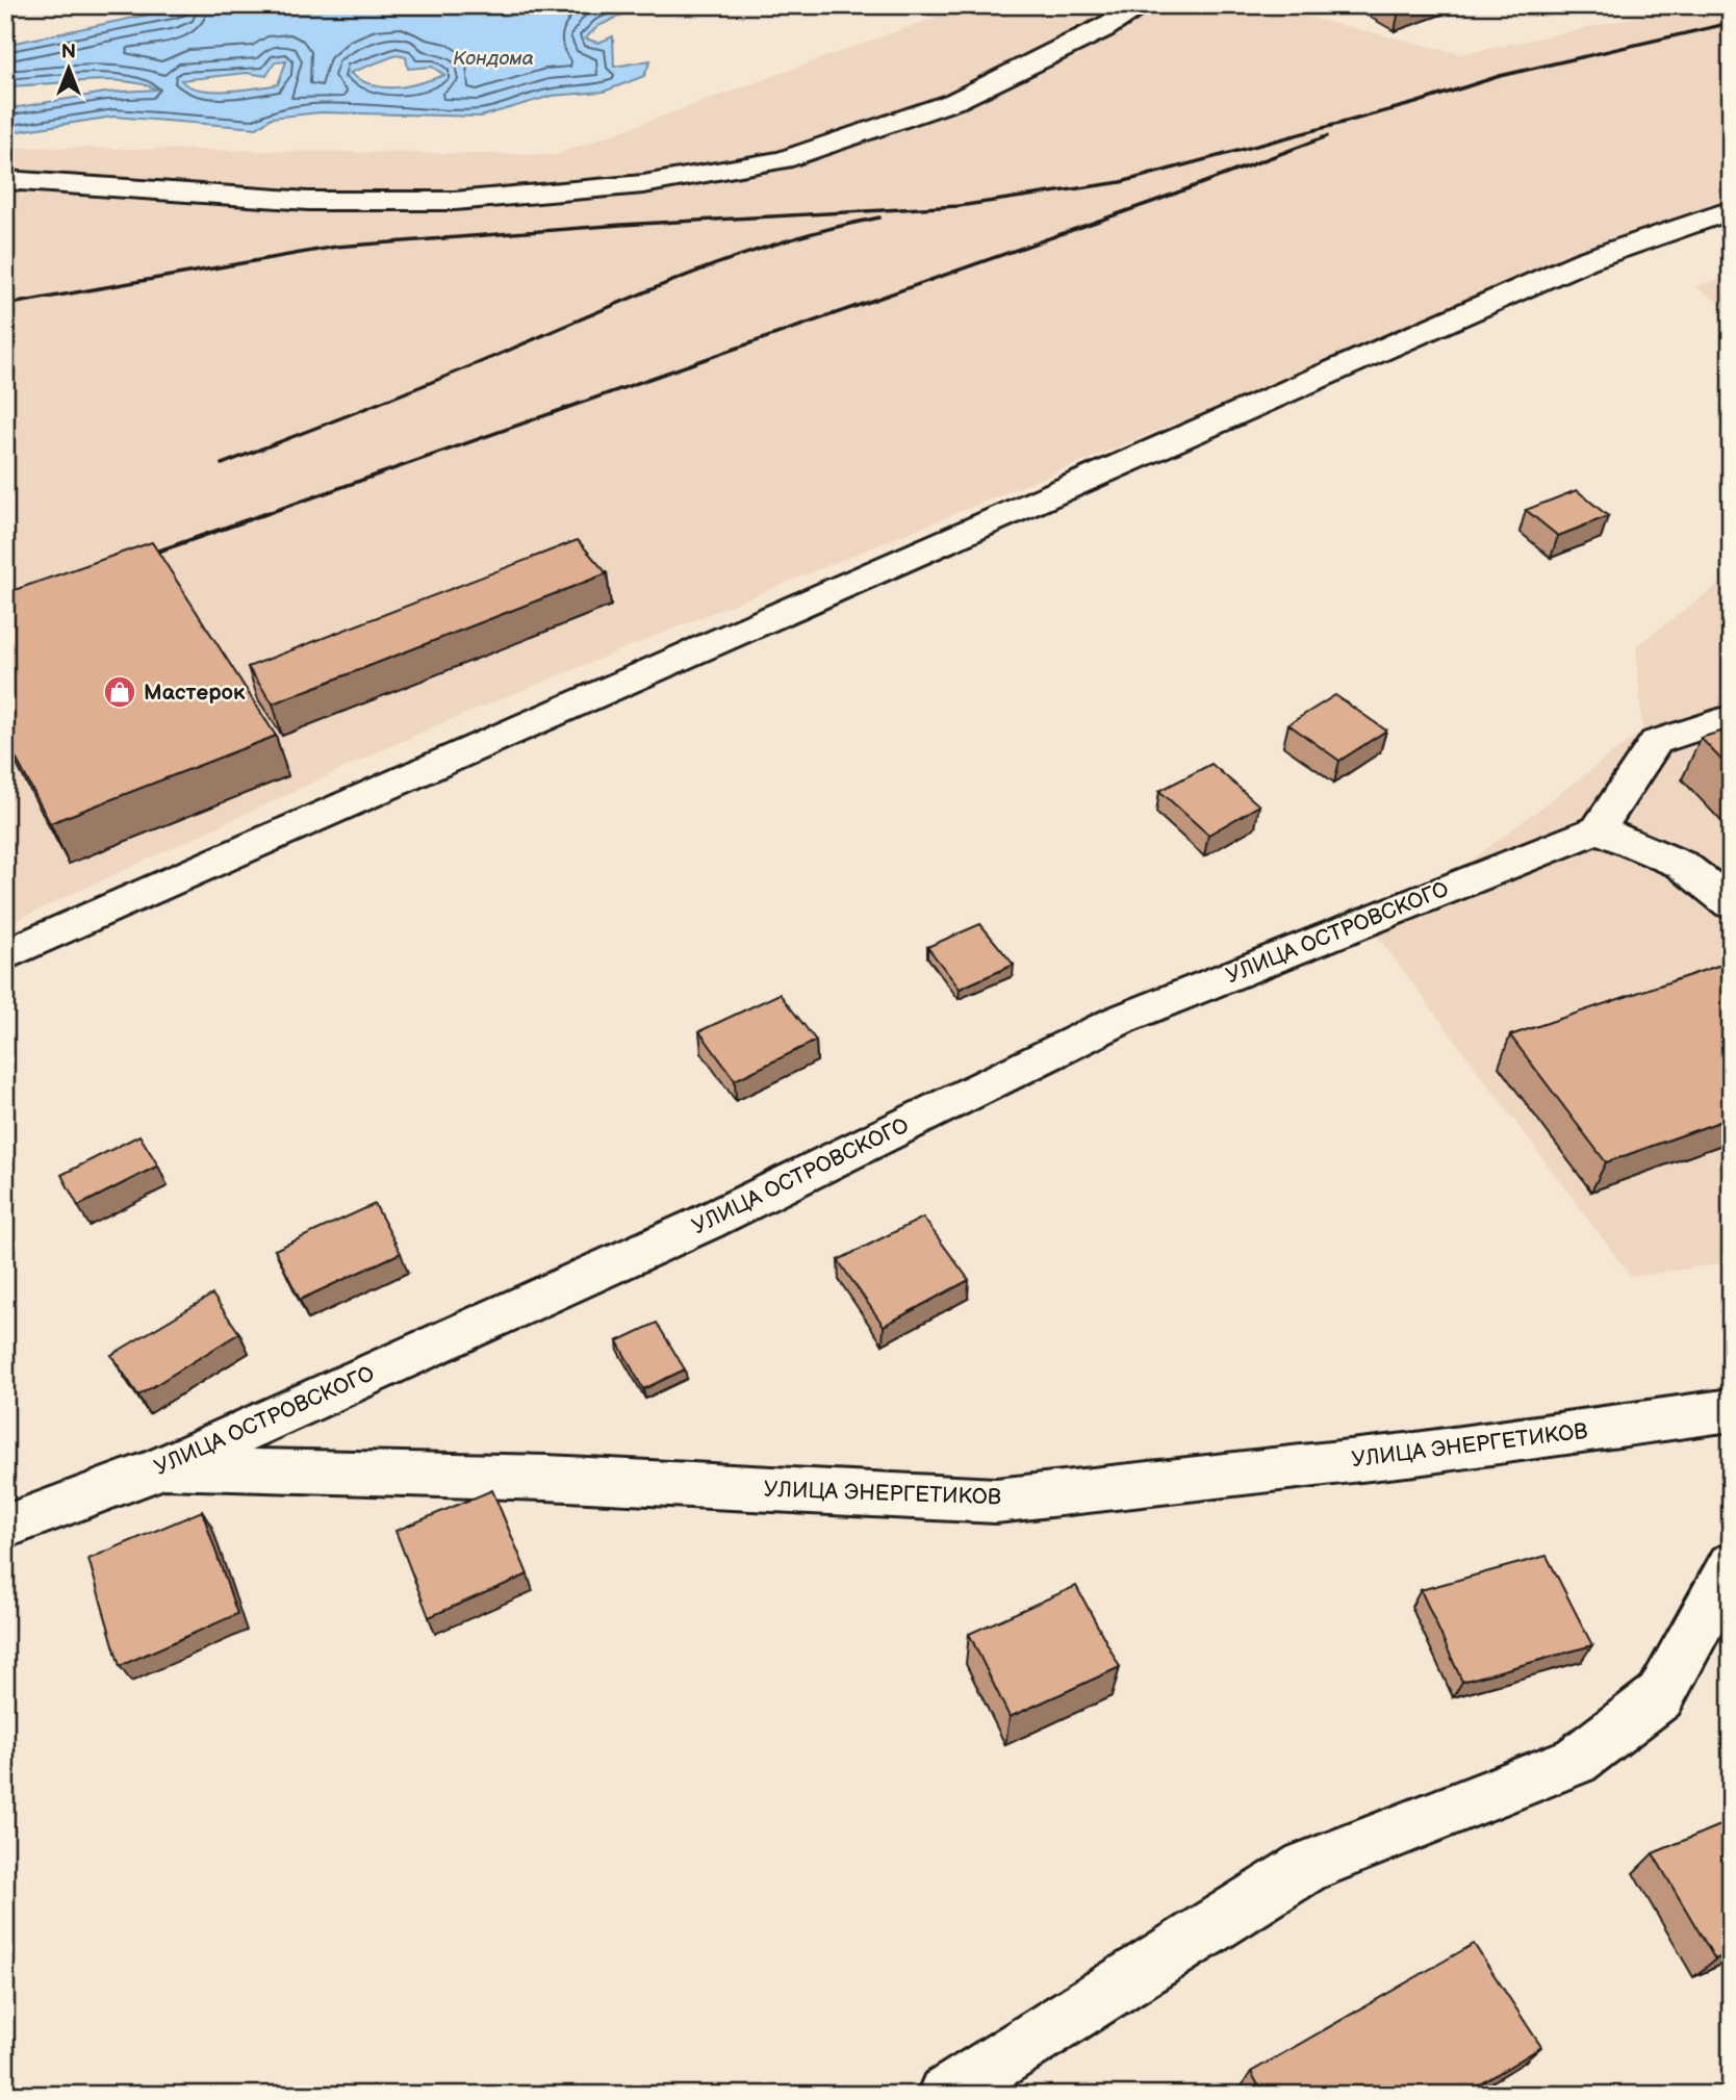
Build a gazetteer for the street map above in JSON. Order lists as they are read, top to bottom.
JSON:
{
  "streets": {
    "street": ["УЛИЦА ОСТРОВСКОГО", "УЛИЦА ЭНЕРГЕТИКОВ"]
  },
  "crossings": [
    ["УЛИЦА ОСТРОВСКОГО", "УЛИЦА ЭНЕРГЕТИКОВ"]
  ],
  "water": ["Кондома"],
  "places": {
    "shop": ["Мастерок"]
  },
  "north": "top"
}
